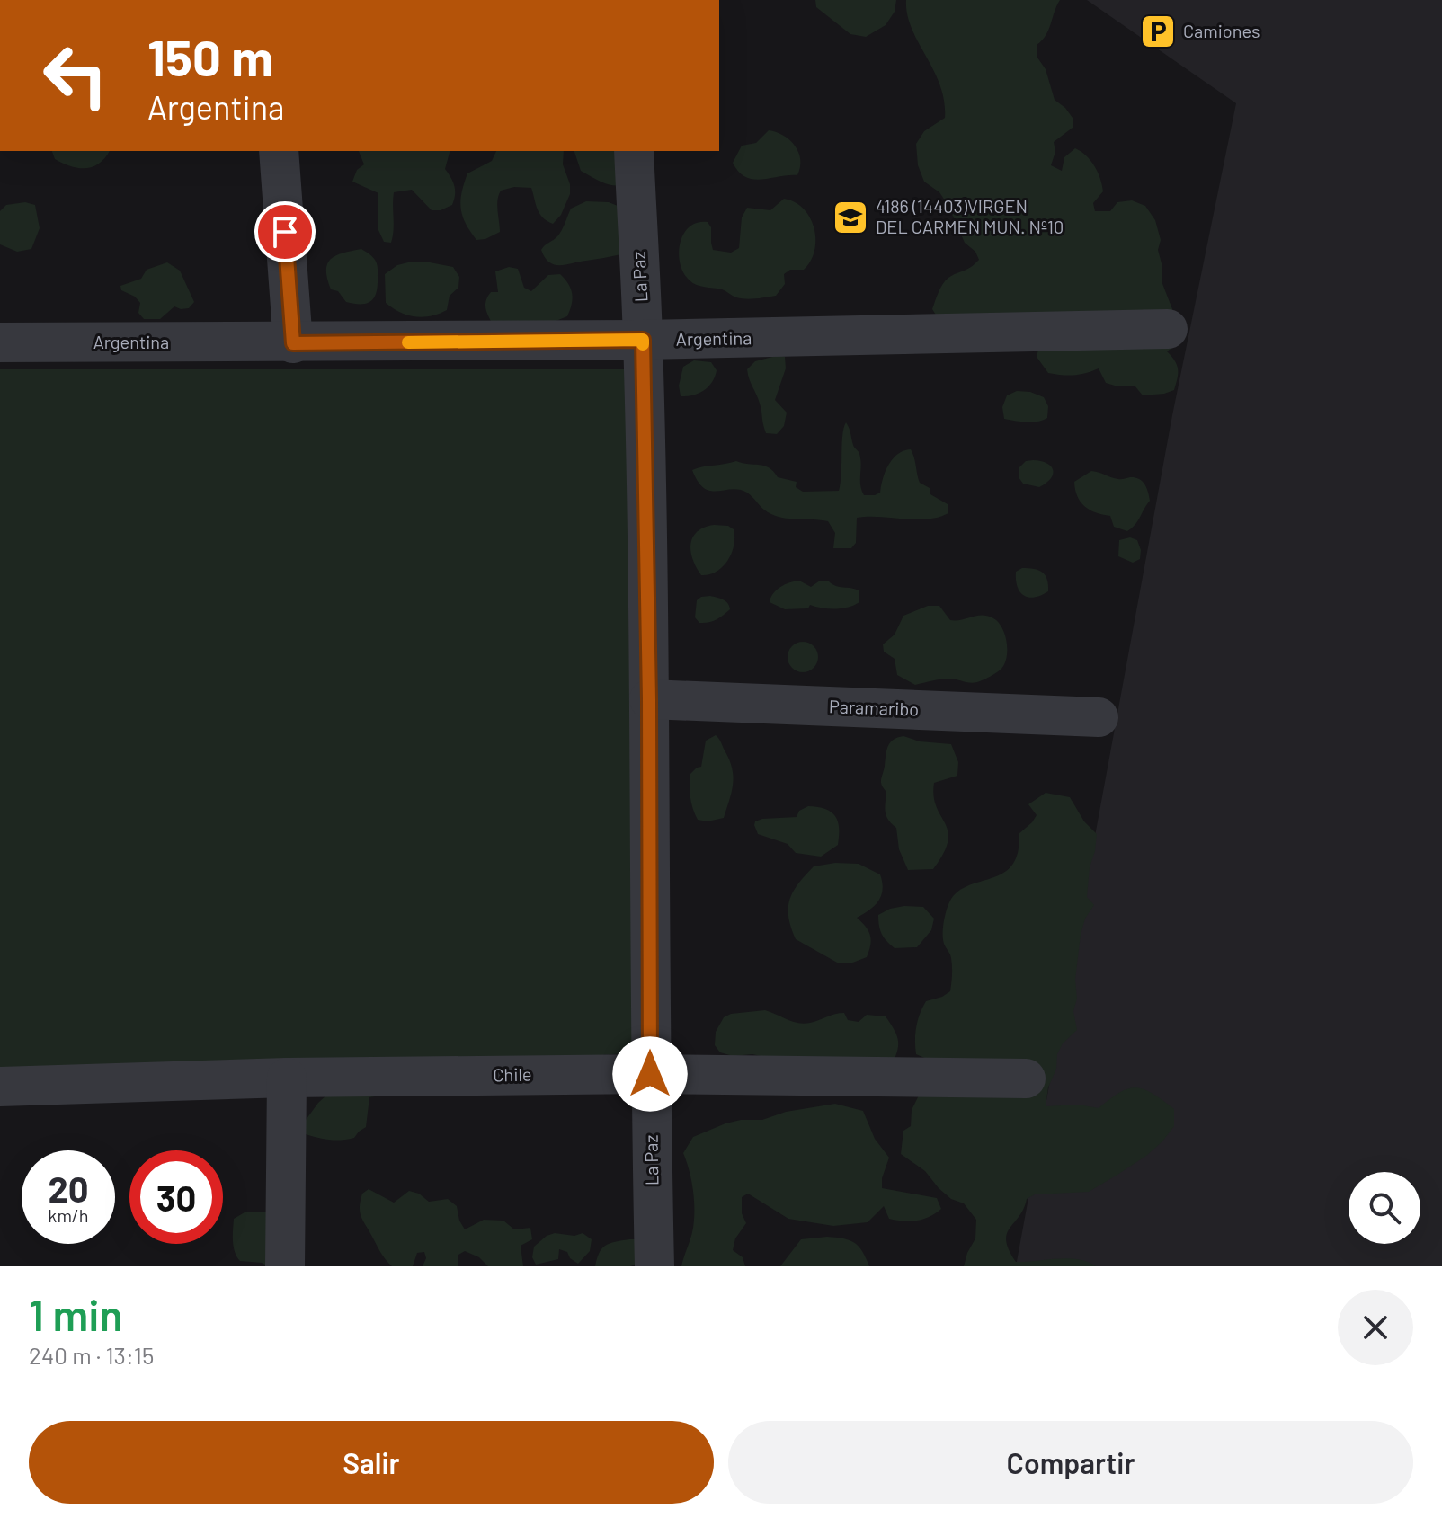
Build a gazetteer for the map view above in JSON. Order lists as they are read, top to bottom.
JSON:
{
  "streets": {
    "street": [
      "La Paz",
      "Argentina",
      "Paramaribo",
      "Chile"
    ]
  },
  "crossings": [
    ["La Paz", "Argentina"],
    ["La Paz", "Paramaribo"],
    ["La Paz", "Chile"]
  ],
  "places": {
    "parking": ["Camiones"],
    "school or university": ["4186 (14403)VIRGEN DEL CARMEN MUN. Nº10"]
  },
  "page": {
    "turn": ["150 m", "Argentina"],
    "speed": "20 km/h",
    "limit": "30",
    "heading": ["1 min", "240 m · 13:15"],
    "buttons": ["Salir", "Compartir"]
  }
}
